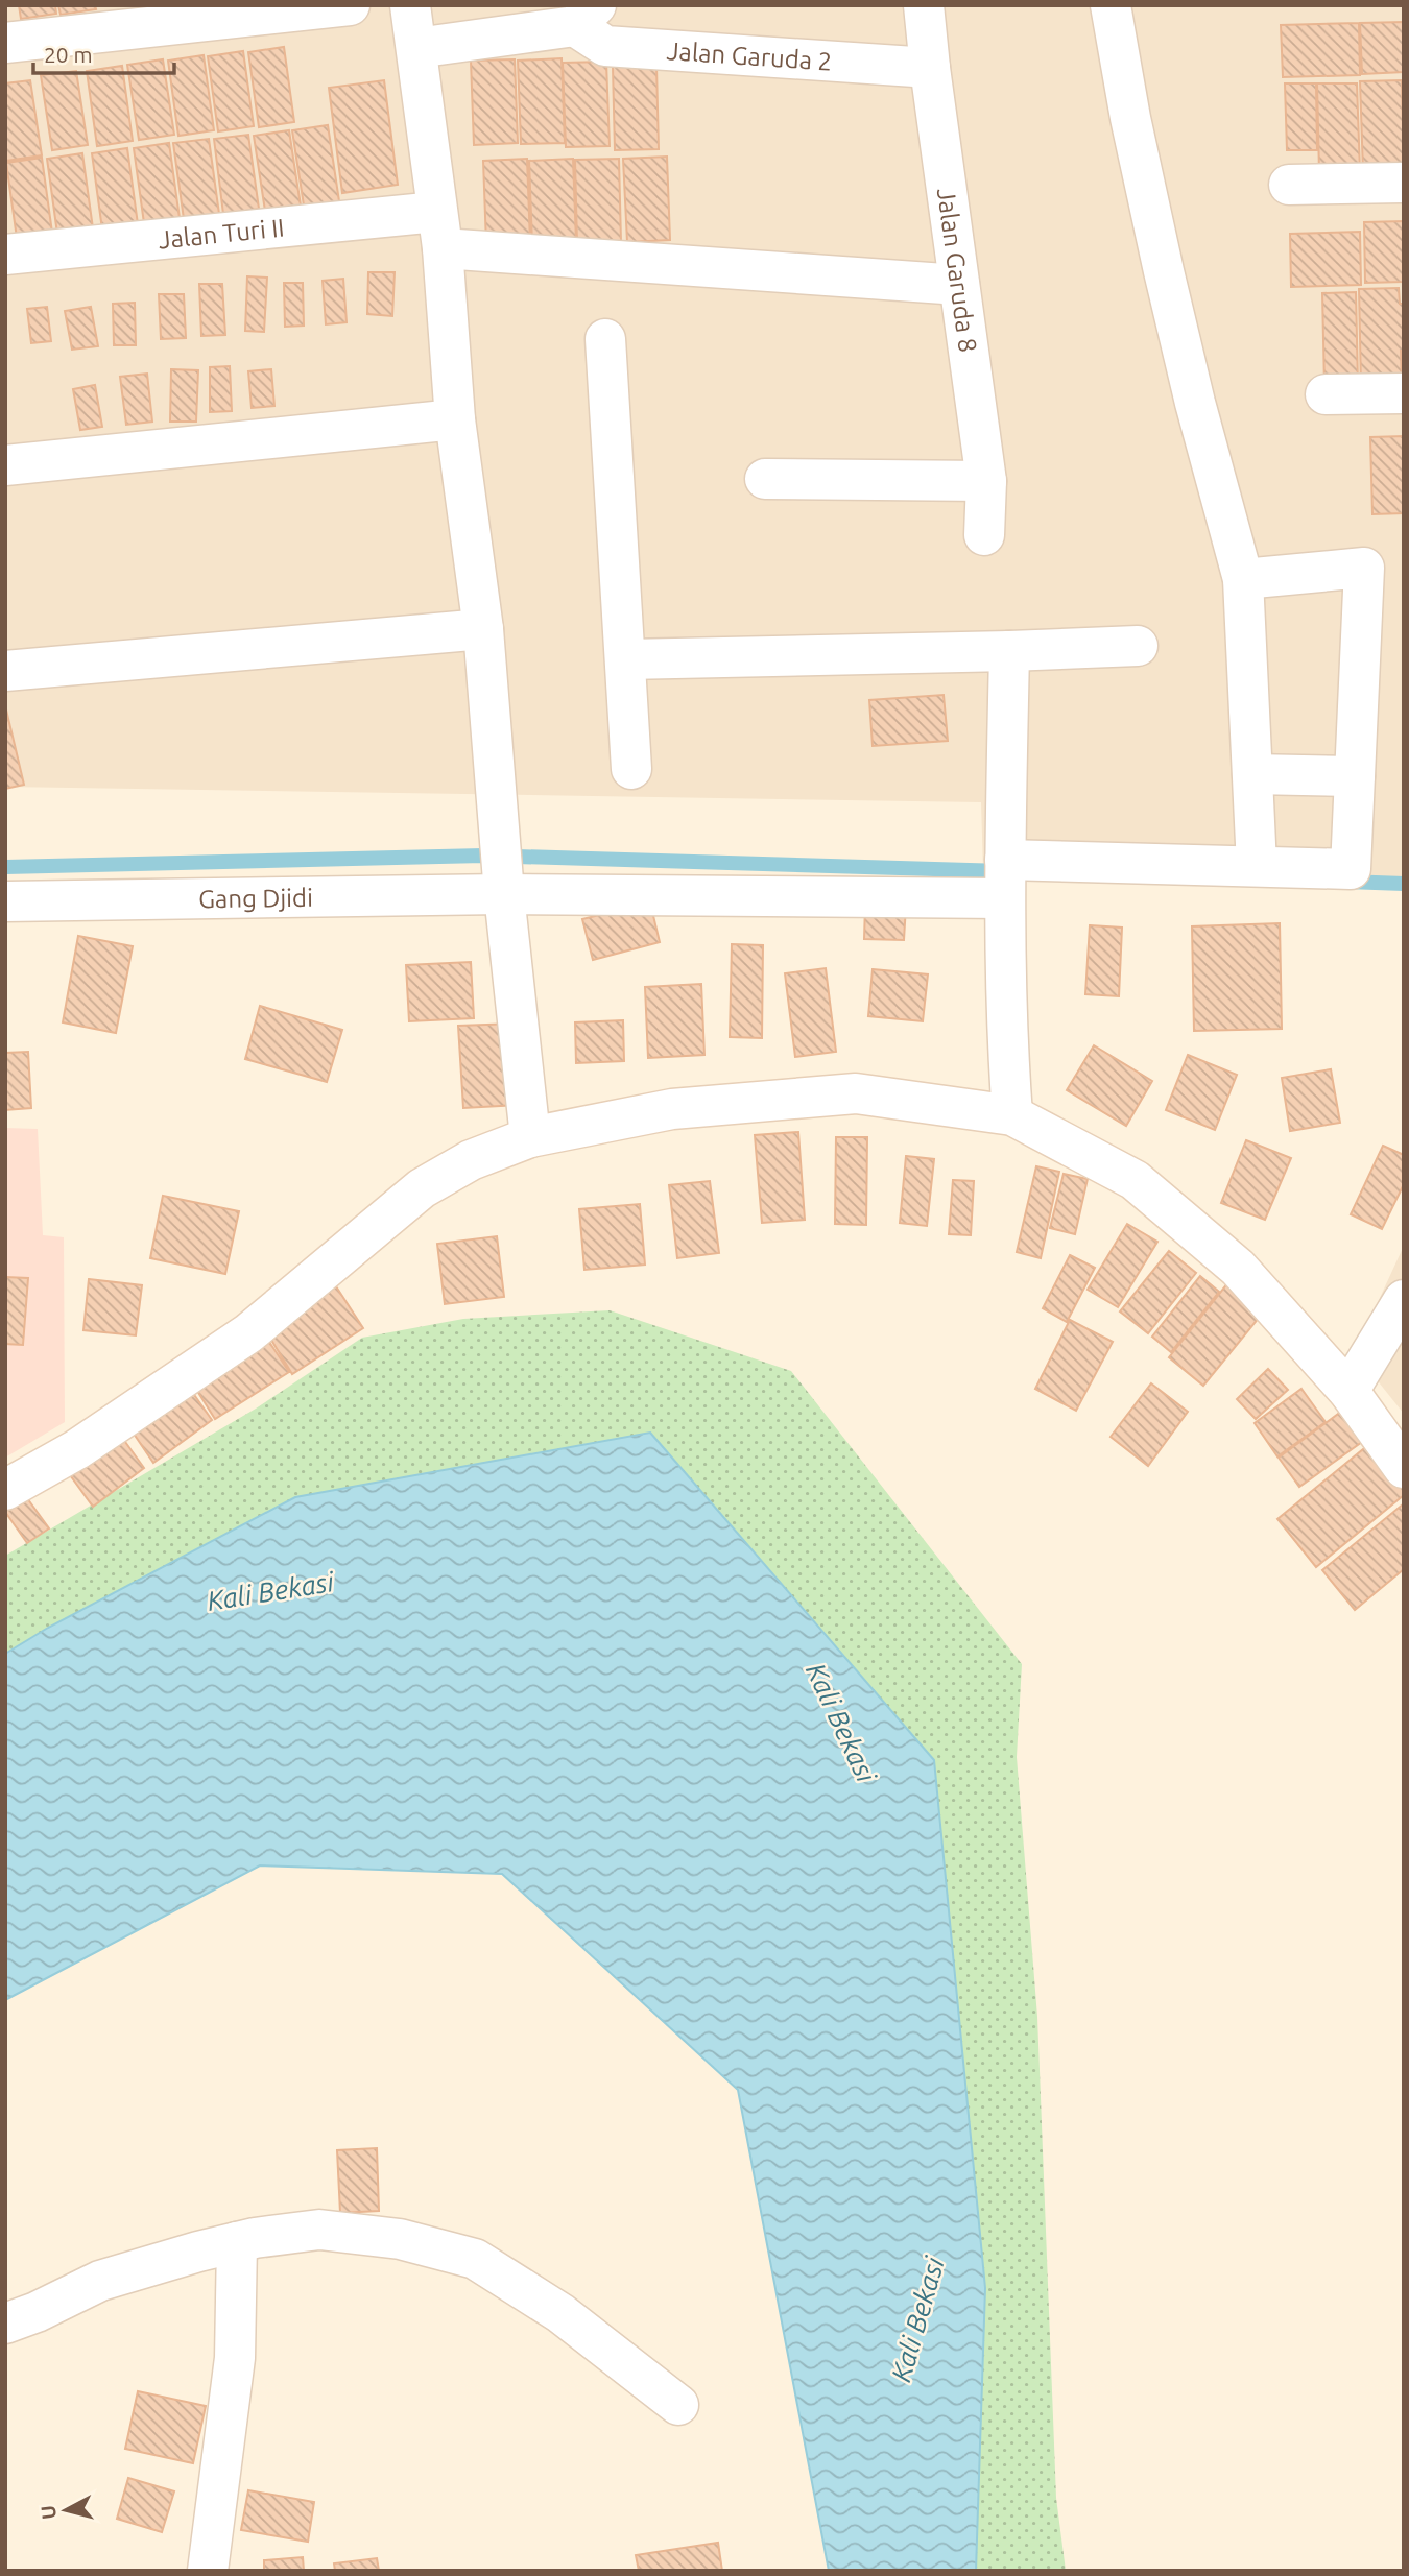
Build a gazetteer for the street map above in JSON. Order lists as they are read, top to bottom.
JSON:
{
  "streets": {
    "street": [
      "Jalan Garuda 2",
      "Jalan Turi II",
      "Jalan Garuda 8",
      "Gang Djidi"
    ]
  },
  "crossings": [
    ["Jalan Garuda 2", "Jalan Garuda 8"],
    ["Jalan Turi II", "Jalan Garuda 8"]
  ],
  "water": ["Kali Bekasi"],
  "scale_bar": "20 m",
  "north": "left"
}
